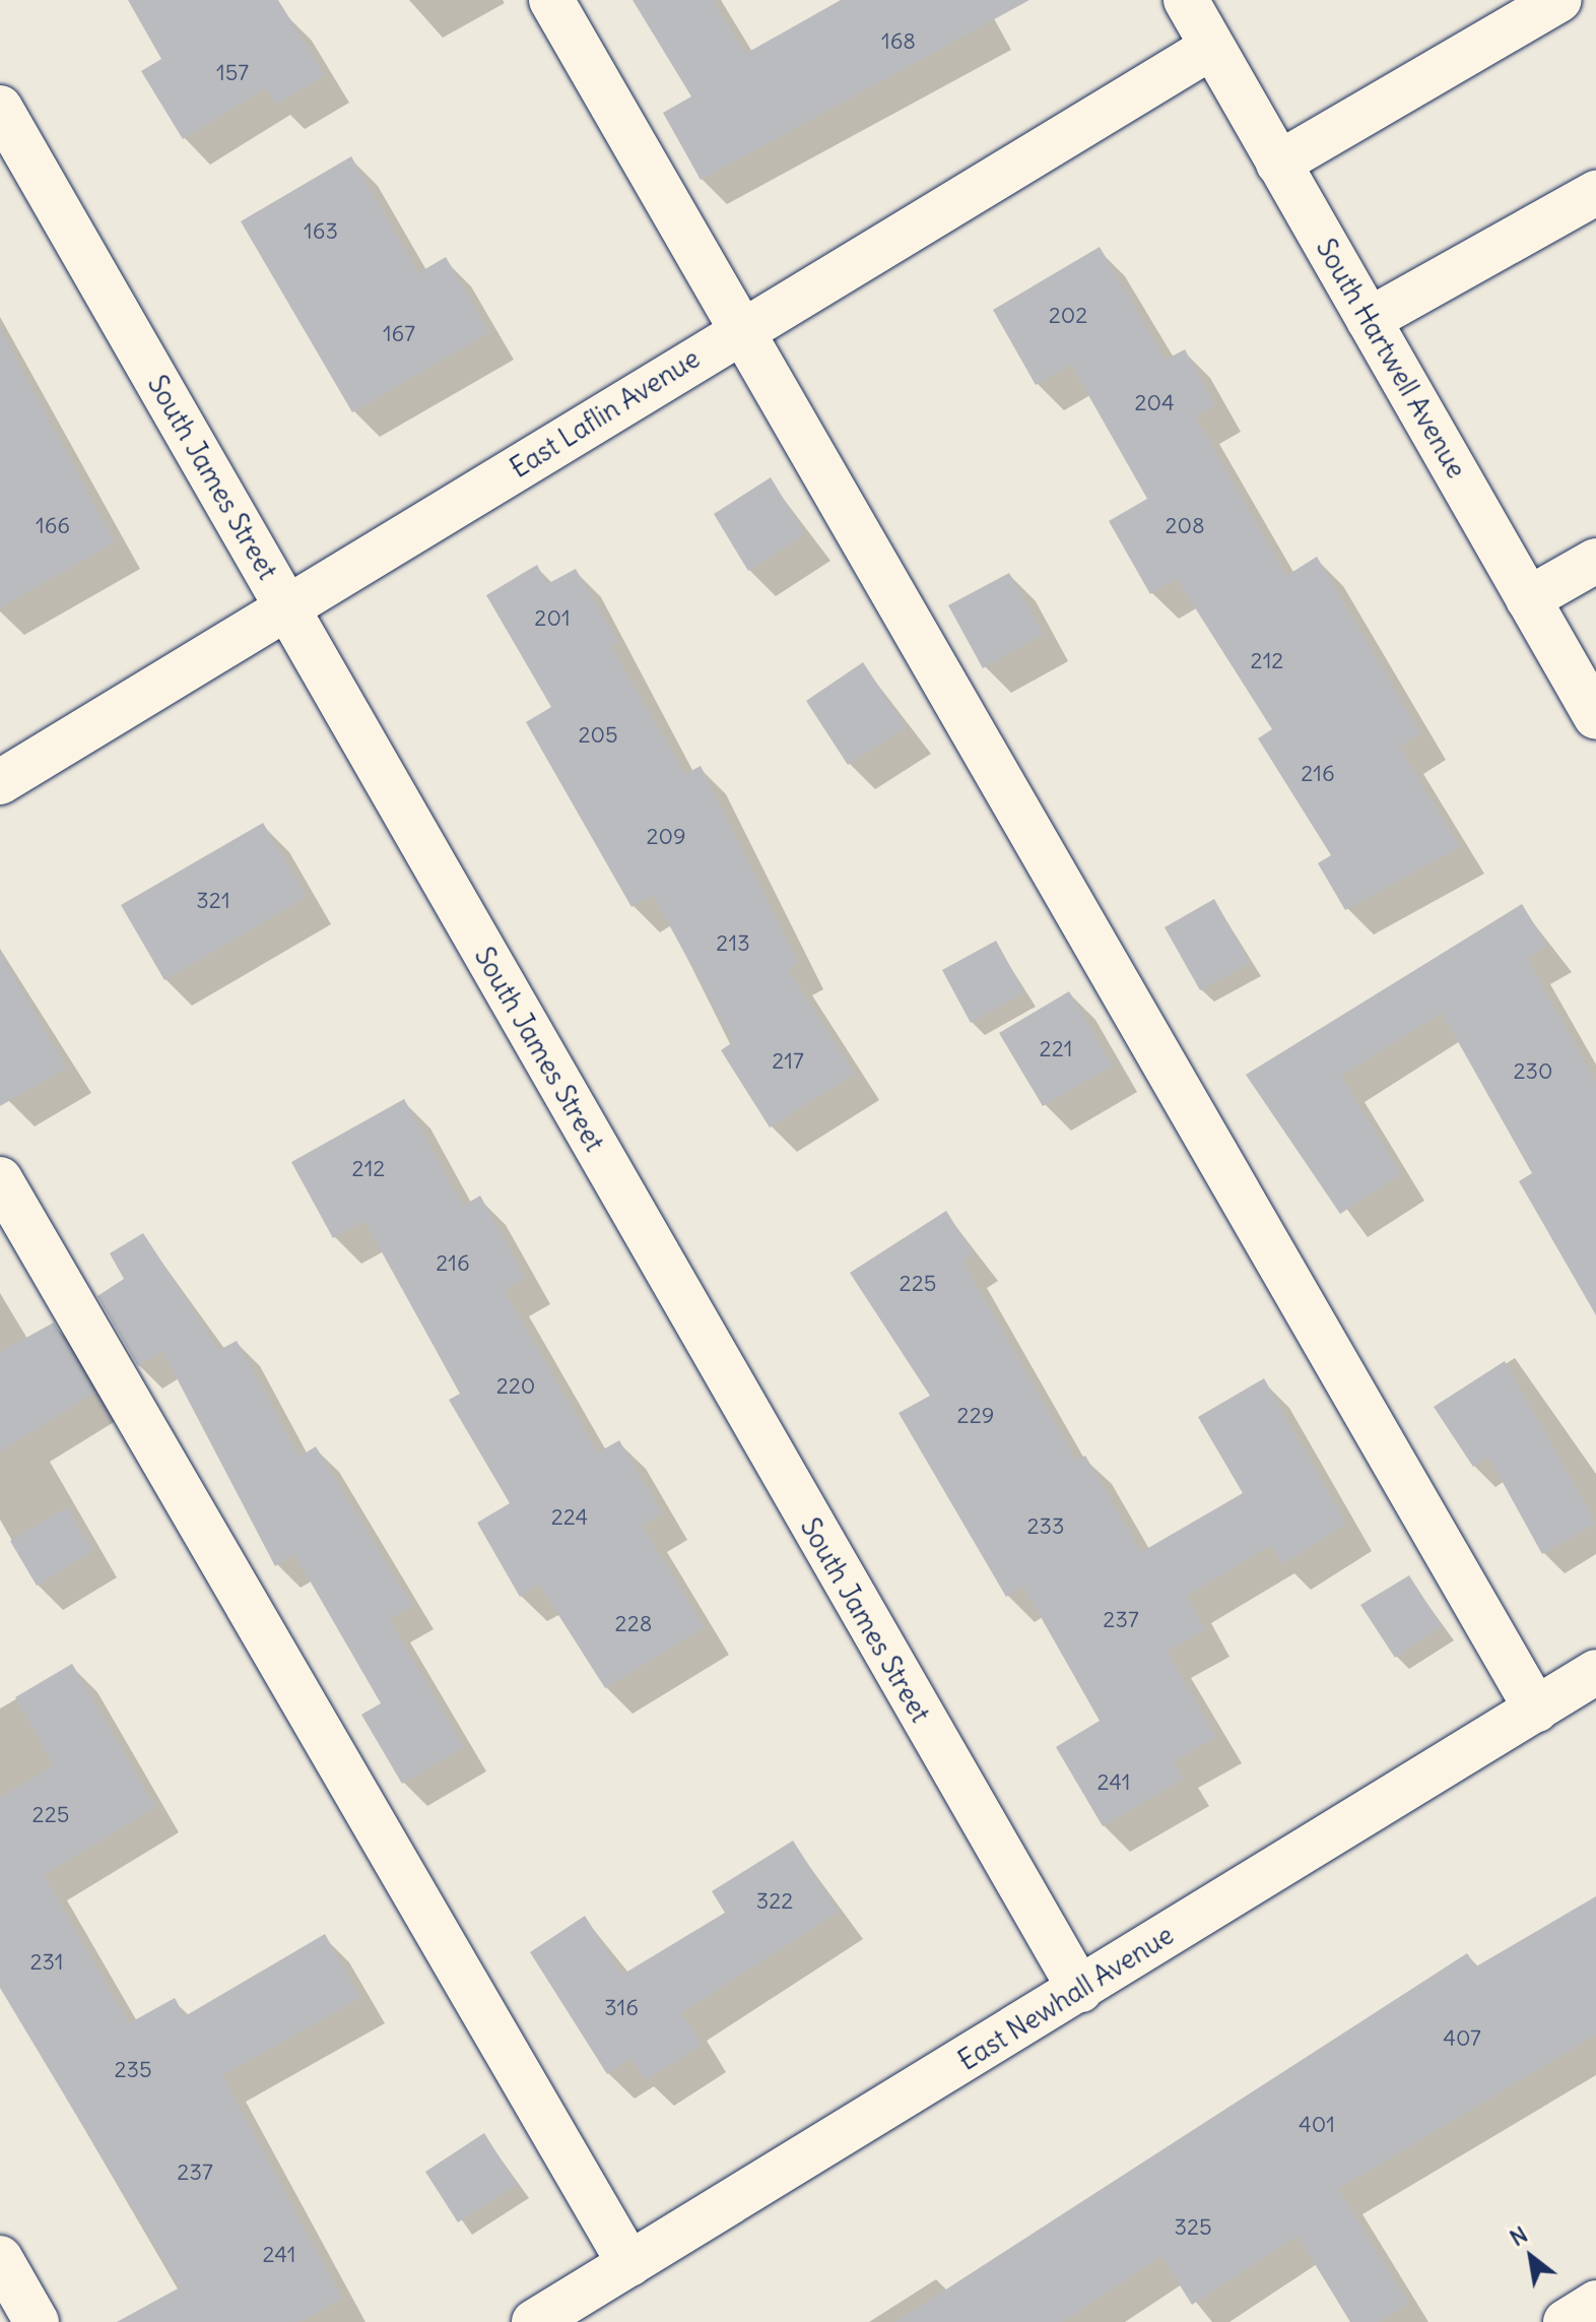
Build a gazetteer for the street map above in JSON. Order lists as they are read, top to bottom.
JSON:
{
  "streets": {
    "street": [
      "South Hartwell Avenue",
      "East Laflin Avenue",
      "South James Street",
      "East Newhall Avenue"
    ]
  },
  "crossings": [
    ["South Hartwell Avenue", "East Laflin Avenue"],
    ["East Laflin Avenue", "South James Street"],
    ["South James Street", "East Newhall Avenue"]
  ],
  "house_numbers": [
    "168",
    "157",
    "163",
    "202",
    "167",
    "204",
    "166",
    "208",
    "201",
    "212",
    "205",
    "216",
    "209",
    "321",
    "213",
    "221",
    "217",
    "230",
    "212",
    "216",
    "225",
    "220",
    "229",
    "224",
    "233",
    "237",
    "228",
    "241",
    "225",
    "322",
    "231",
    "316",
    "407",
    "235",
    "401",
    "237",
    "325",
    "241"
  ],
  "north": "top left"
}
